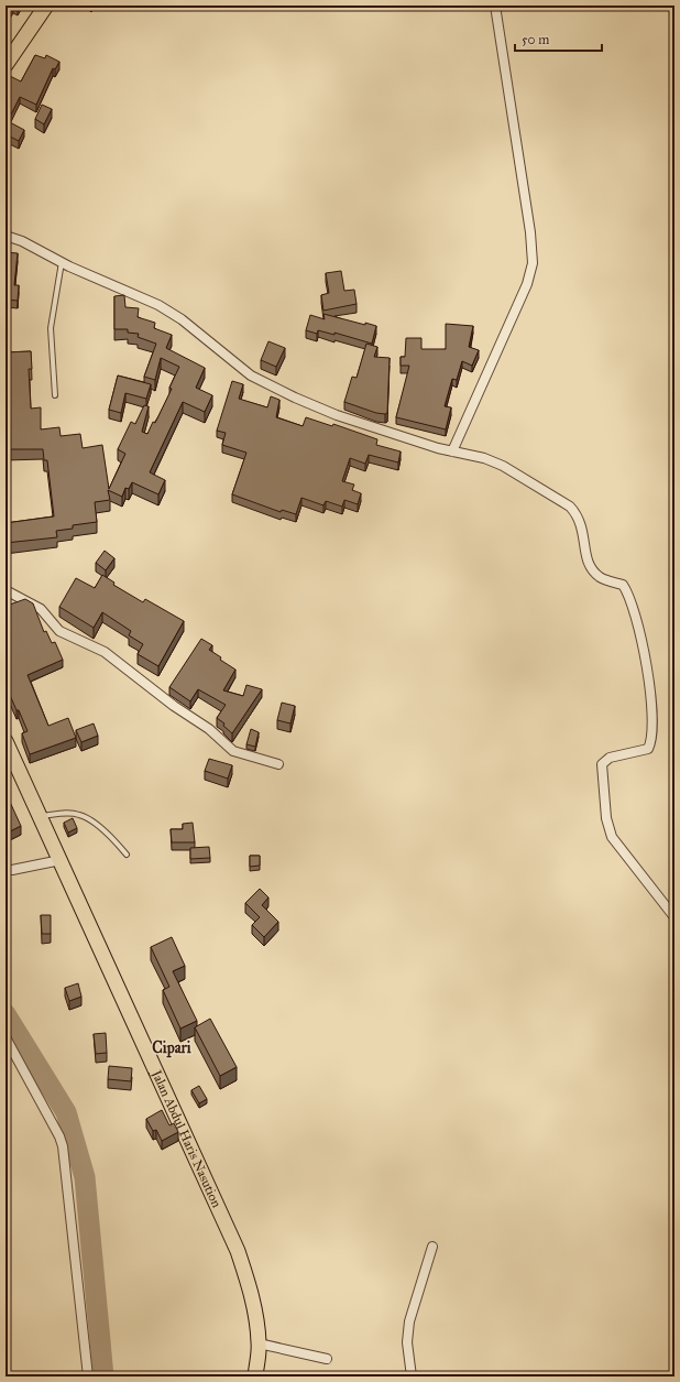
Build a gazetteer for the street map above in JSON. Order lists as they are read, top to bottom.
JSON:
{
  "streets": {
    "main road": ["Jalan Abdul Haris Nasution"]
  },
  "districts": ["Cipari"],
  "scale_bar": "50 m"
}
